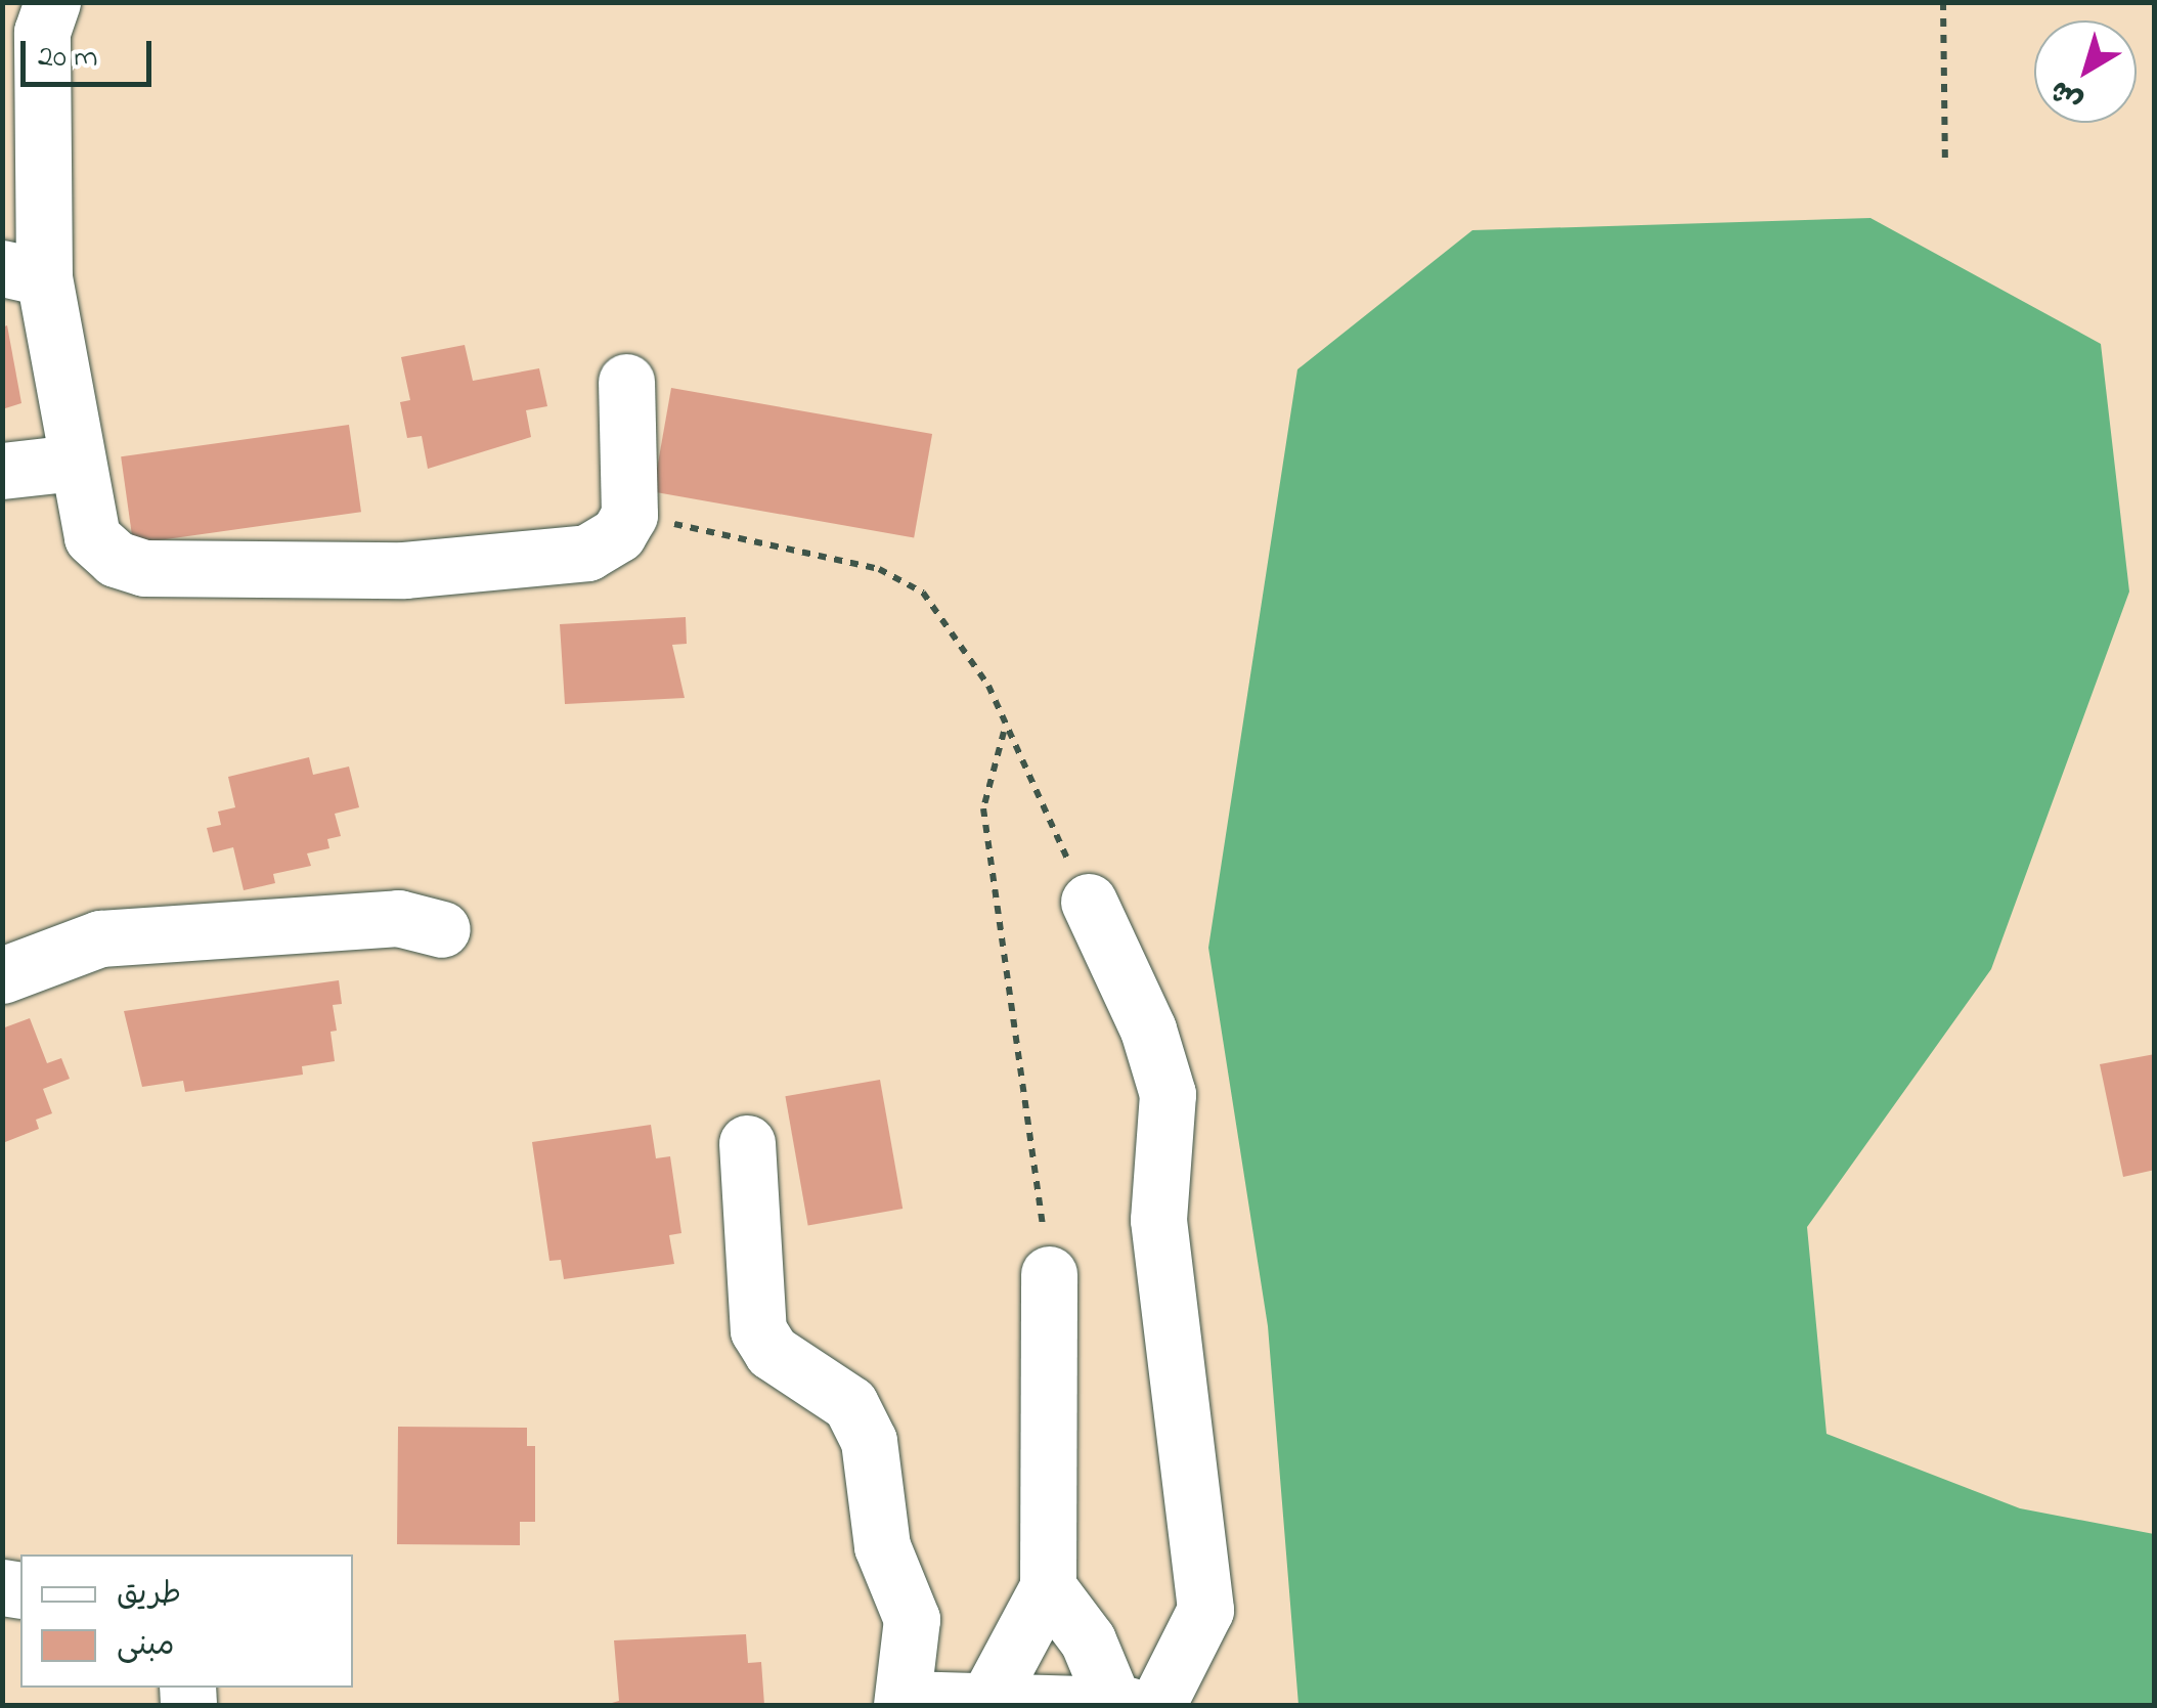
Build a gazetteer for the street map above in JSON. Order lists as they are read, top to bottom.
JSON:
{
  "legend": ["طريق", "مبنى"],
  "scale_bar": "20 m",
  "north": "bottom left"
}
